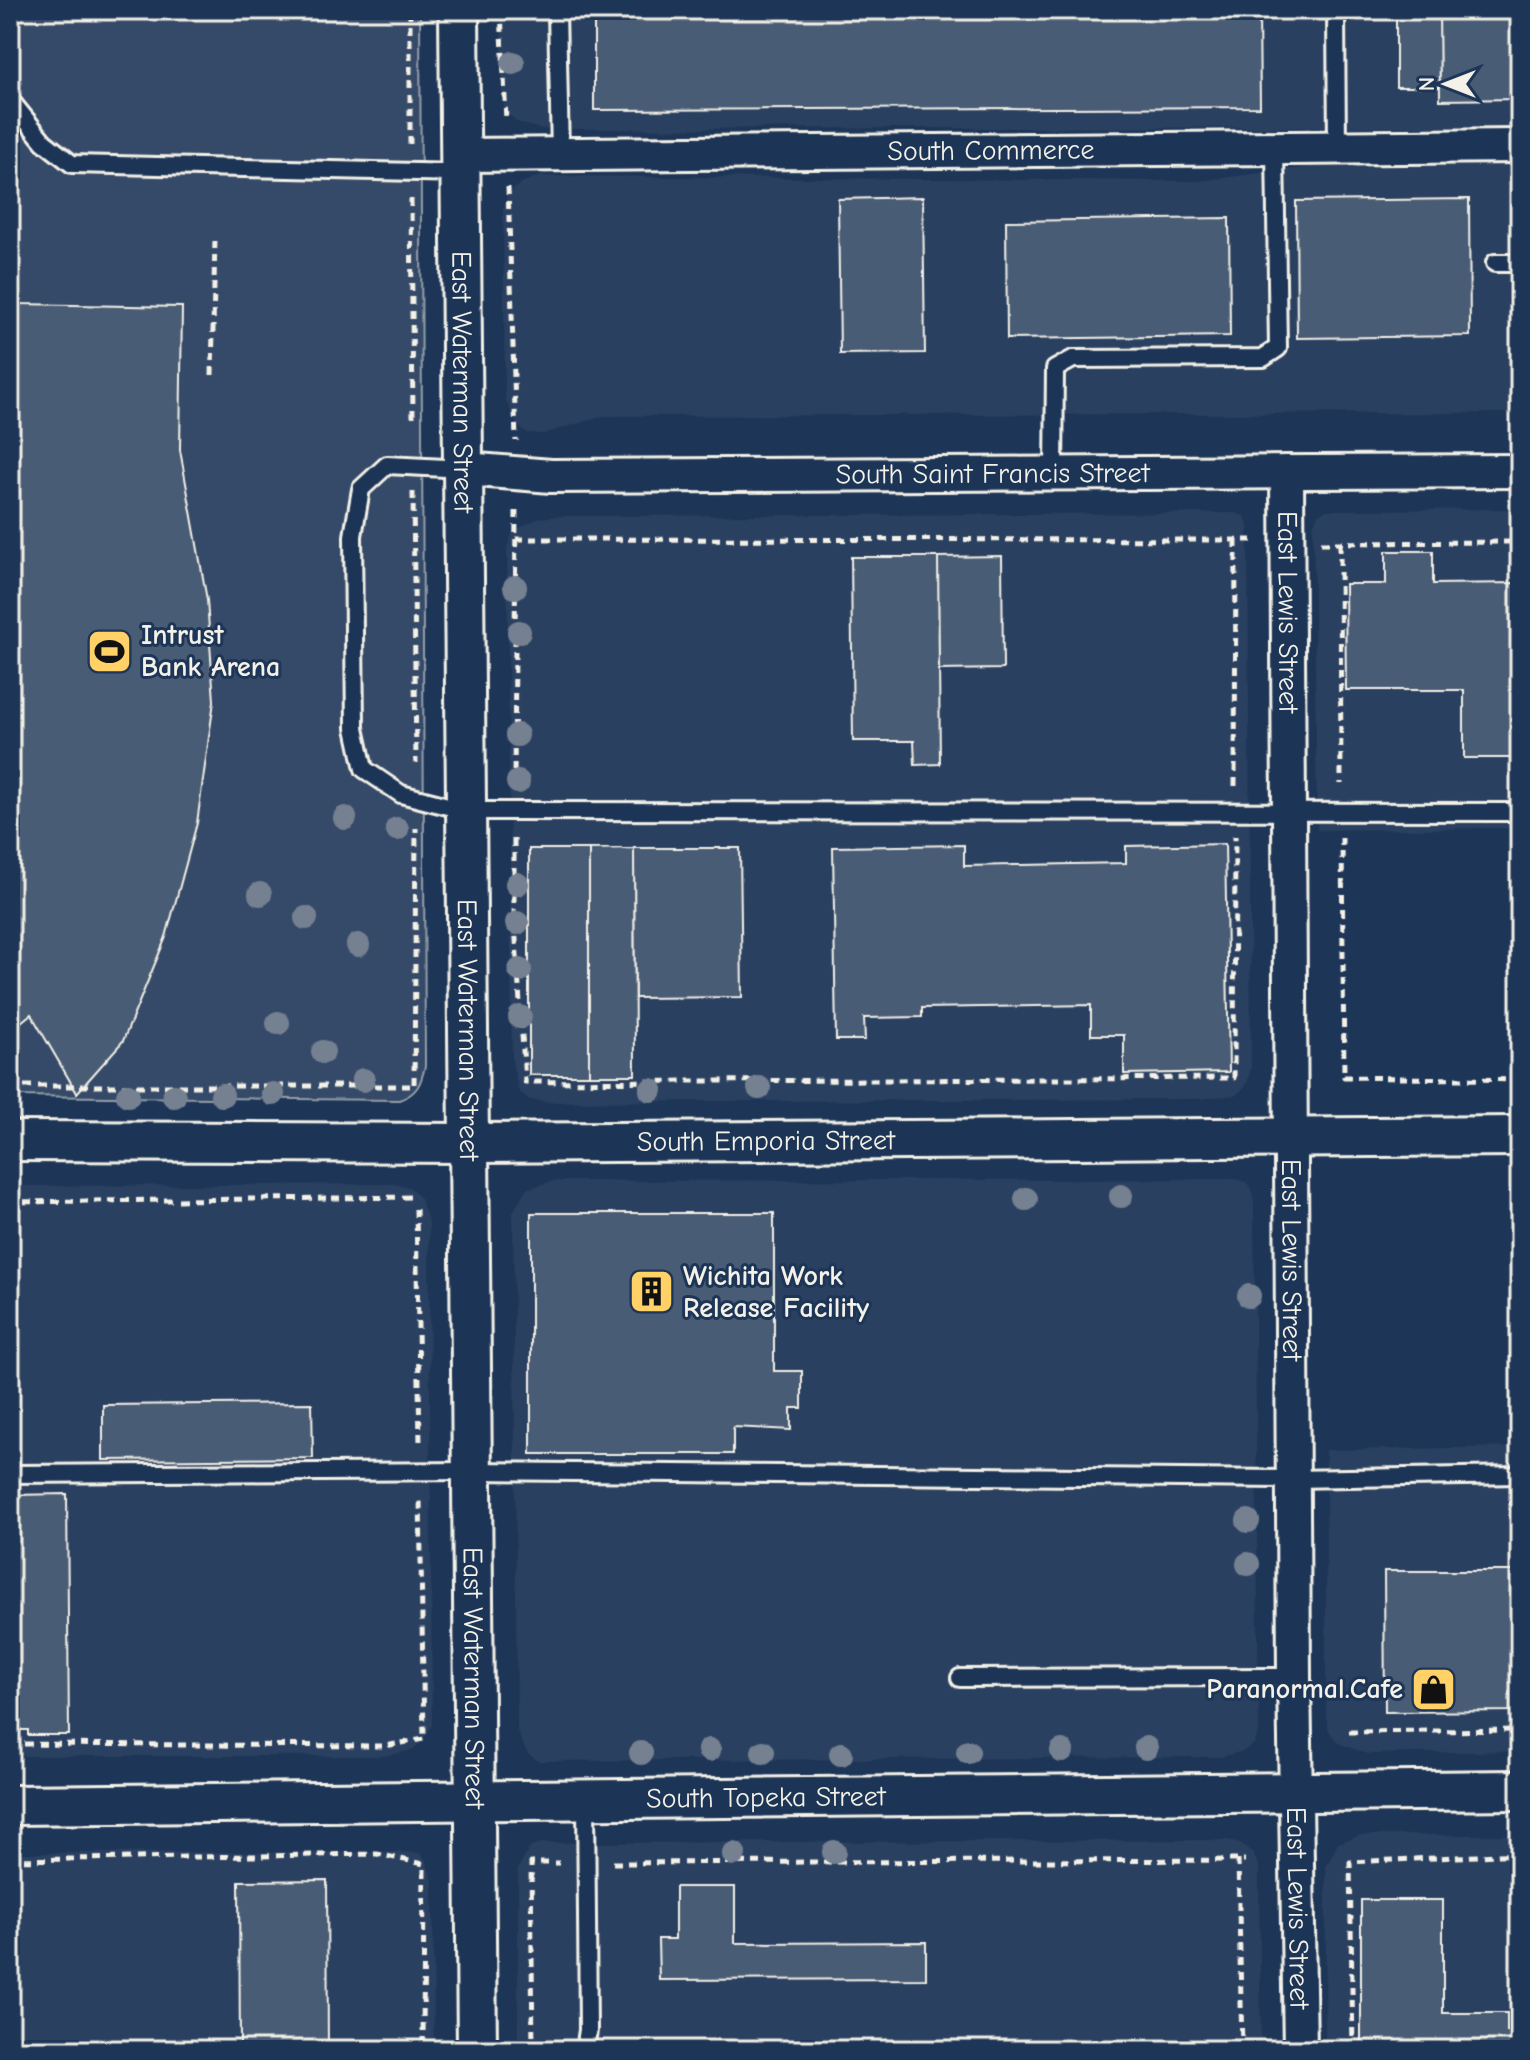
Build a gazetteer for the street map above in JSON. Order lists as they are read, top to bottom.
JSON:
{
  "streets": {
    "street": [
      "South Commerce",
      "East Waterman Street",
      "South Saint Francis Street",
      "East Lewis Street",
      "South Emporia Street",
      "South Topeka Street"
    ]
  },
  "crossings": [
    ["South Commerce", "East Waterman Street"],
    ["East Waterman Street", "South Saint Francis Street"],
    ["East Waterman Street", "South Emporia Street"],
    ["East Waterman Street", "South Topeka Street"],
    ["South Saint Francis Street", "East Lewis Street"],
    ["East Lewis Street", "South Emporia Street"],
    ["East Lewis Street", "South Topeka Street"]
  ],
  "places": {
    "sports": ["Intrust Bank Arena"],
    "building": ["Wichita Work Release Facility"],
    "shop": ["Paranormal.Cafe"]
  },
  "north": "left"
}
